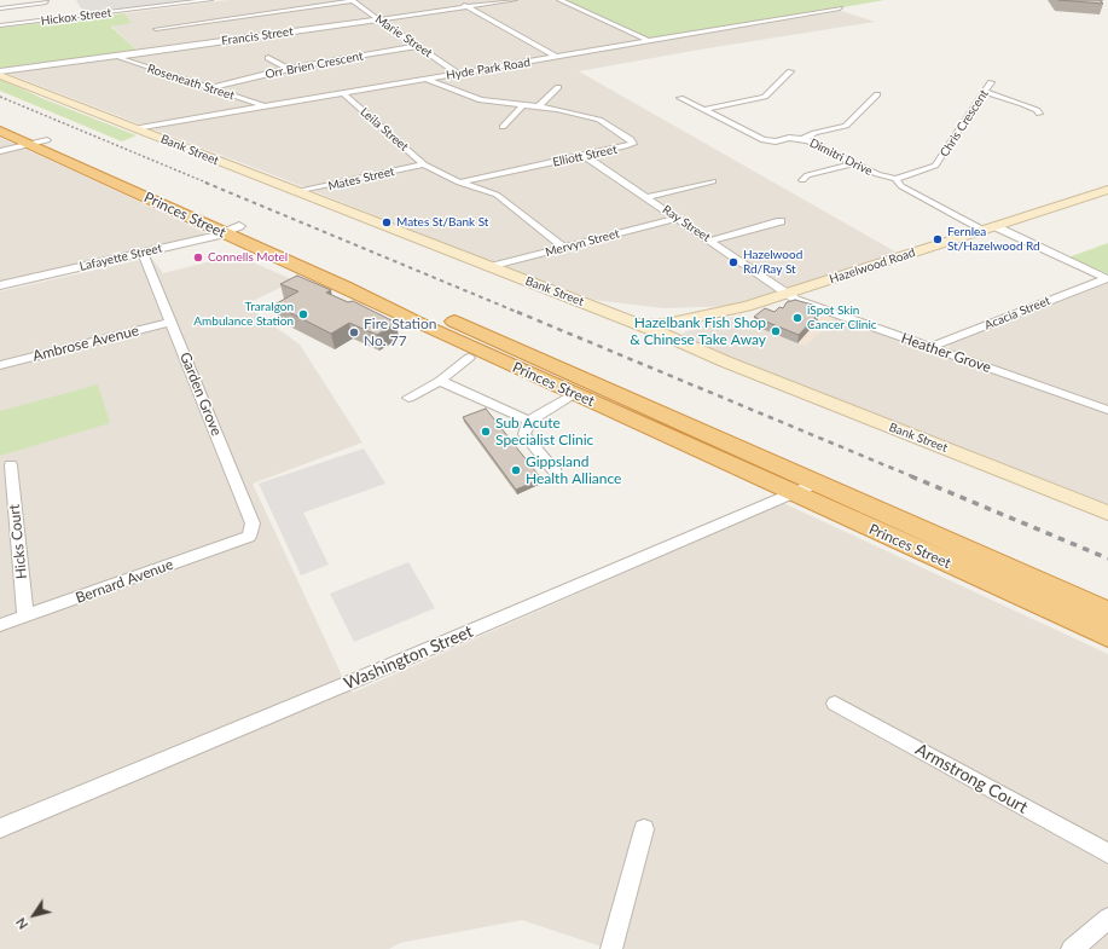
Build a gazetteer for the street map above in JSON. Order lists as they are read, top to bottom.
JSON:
{
  "streets": {
    "highway": ["Princes Street"],
    "main road": ["Bank Street", "Hazelwood Road"],
    "street": [
      "Hickox Street",
      "Francis Street",
      "Marie Street",
      "Orr Brien Crescent",
      "Hyde Park Road",
      "Roseneath Street",
      "Chris Crescent",
      "Leila Street",
      "Elliott Street",
      "Dimitri Drive",
      "Mates Street",
      "Ray Street",
      "Mervyn Street",
      "Lafayette Street",
      "Acacia Street",
      "Ambrose Avenue",
      "Heather Grove",
      "Garden Grove",
      "Hicks Court",
      "Bernard Avenue",
      "Washington Street",
      "Armstrong Court"
    ]
  },
  "crossings": [
    ["Francis Street", "Marie Street"],
    ["Francis Street", "Roseneath Street"],
    ["Francis Street", "Bank Street"],
    ["Marie Street", "Orr Brien Crescent"],
    ["Marie Street", "Hyde Park Road"],
    ["Orr Brien Crescent", "Roseneath Street"],
    ["Hyde Park Road", "Roseneath Street"],
    ["Hyde Park Road", "Leila Street"],
    ["Hyde Park Road", "Bank Street"],
    ["Hyde Park Road", "Elliott Street"],
    ["Chris Crescent", "Dimitri Drive"],
    ["Leila Street", "Elliott Street"],
    ["Leila Street", "Mates Street"],
    ["Leila Street", "Mervyn Street"],
    ["Bank Street", "Mates Street"],
    ["Bank Street", "Mervyn Street"],
    ["Bank Street", "Hazelwood Road"],
    ["Elliott Street", "Ray Street"],
    ["Princes Street", "Lafayette Street"],
    ["Princes Street", "Washington Street"],
    ["Ray Street", "Mervyn Street"],
    ["Ray Street", "Hazelwood Road"],
    ["Ray Street", "Heather Grove"],
    ["Lafayette Street", "Garden Grove"],
    ["Hazelwood Road", "Heather Grove"],
    ["Acacia Street", "Heather Grove"],
    ["Ambrose Avenue", "Garden Grove"],
    ["Garden Grove", "Bernard Avenue"],
    ["Hicks Court", "Bernard Avenue"]
  ],
  "places": [
    "Mates St/Bank St",
    "Fernlea St/Hazelwood Rd",
    "Connells Motel",
    "Hazelwood Rd/Ray St",
    "Traralgon Ambulance Station",
    "iSpot Skin Cancer Clinic",
    "Hazelbank Fish Shop & Chinese Take Away",
    "Fire Station No. 77",
    "Sub Acute Specialist Clinic",
    "Gippsland Health Alliance"
  ],
  "north": "bottom left"
}
